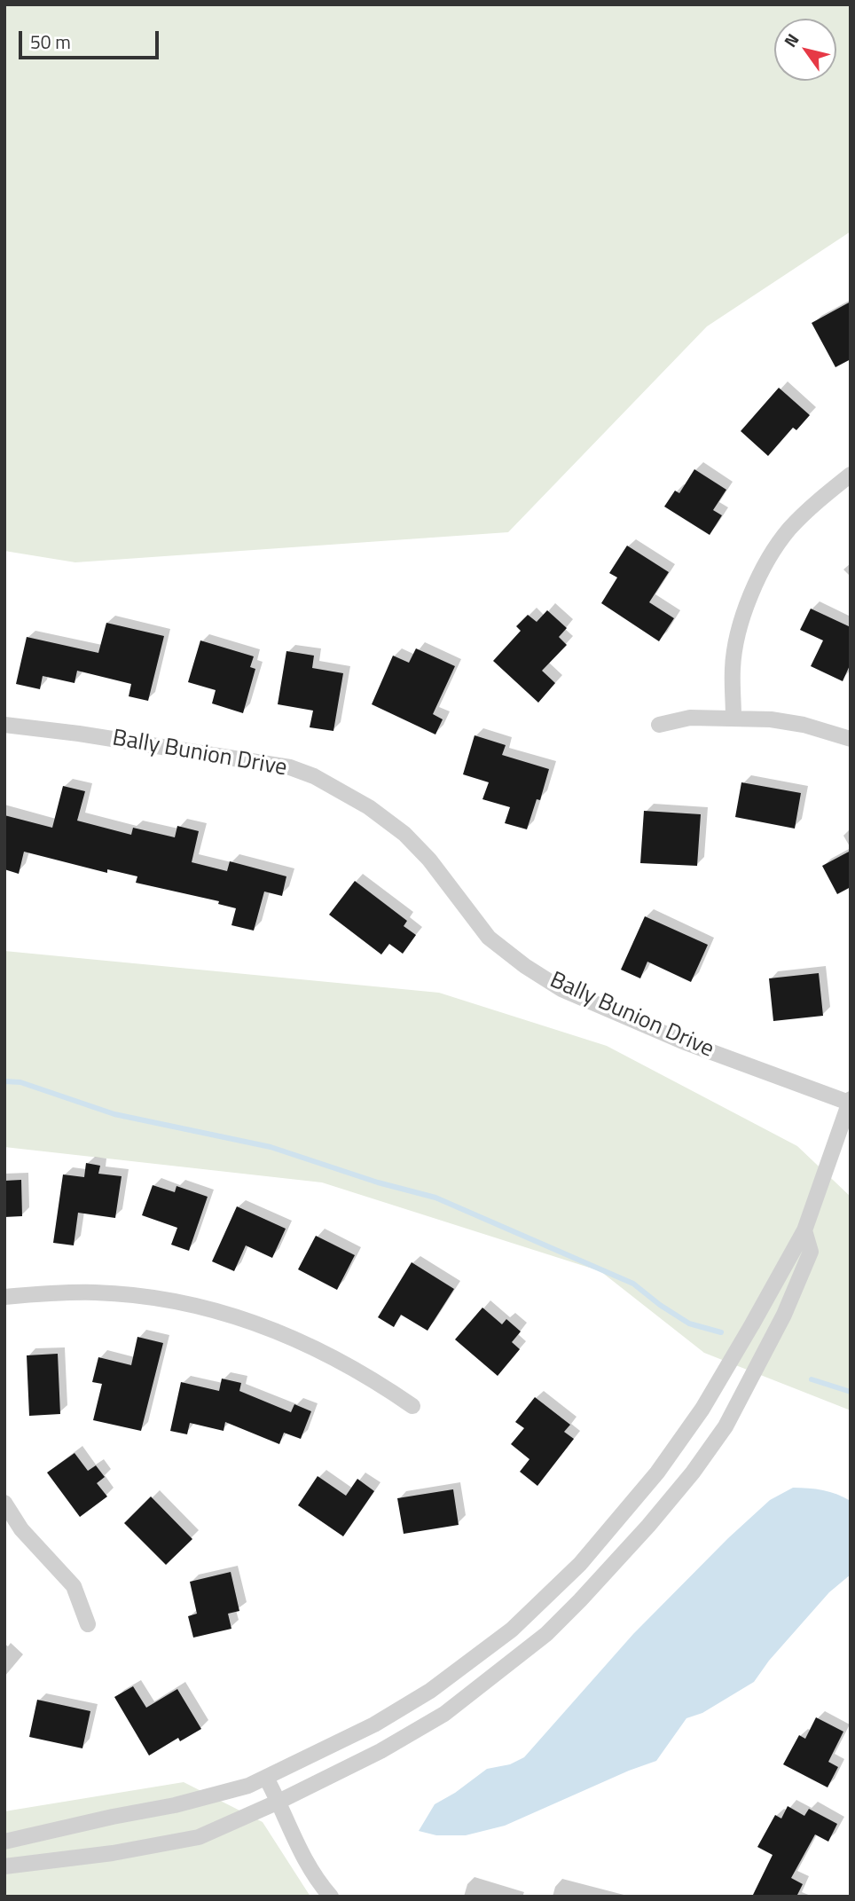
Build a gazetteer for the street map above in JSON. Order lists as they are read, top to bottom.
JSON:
{
  "streets": {
    "street": ["Bally Bunion Drive"]
  },
  "scale_bar": "50 m",
  "north": "top left"
}
